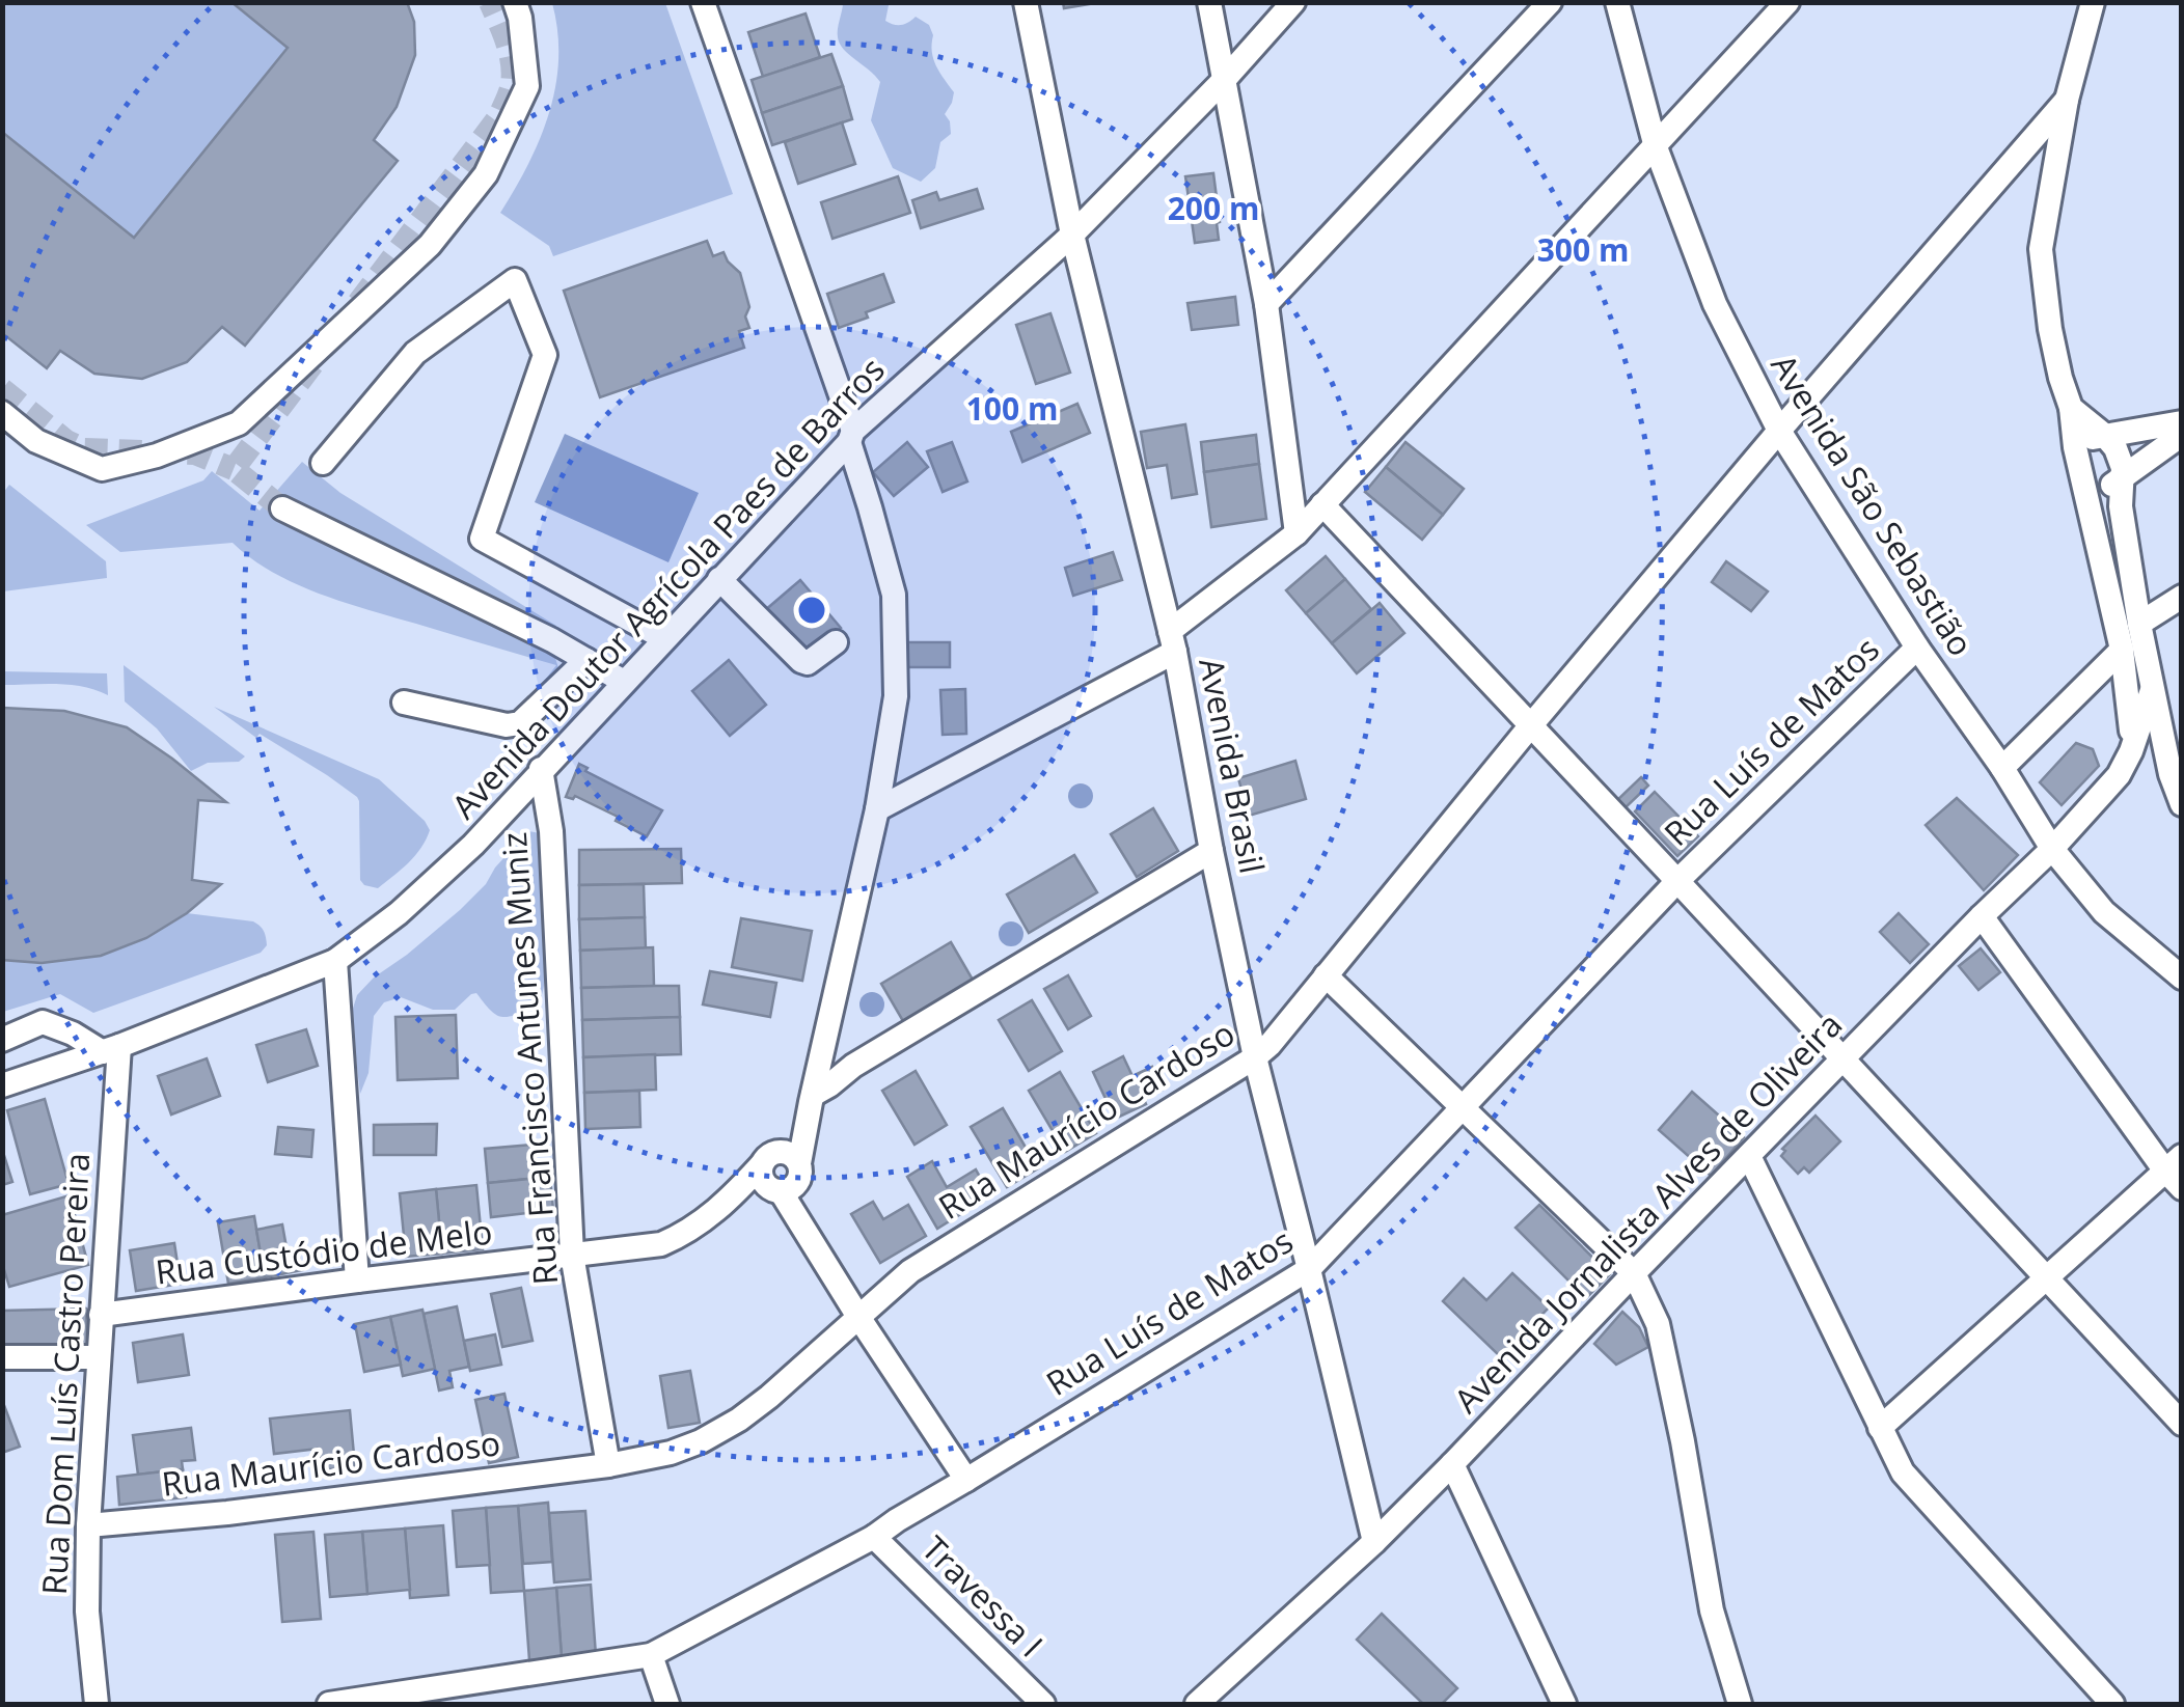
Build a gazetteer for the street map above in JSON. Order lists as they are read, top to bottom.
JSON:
{
  "streets": {
    "street": [
      "Avenida São Sebastião",
      "Avenida Doutor Agrícola Paes de Barros",
      "Rua Luís de Matos",
      "Avenida Brasil",
      "Rua Francisco Antunes Muniz",
      "Rua Maurício Cardoso",
      "Avenida Jornalista Alves de Oliveira",
      "Rua Custódio de Melo",
      "Rua Dom Luís Castro Pereira",
      "Travessa I"
    ]
  },
  "crossings": [
    ["Avenida São Sebastião", "Rua Luís de Matos"],
    ["Avenida São Sebastião", "Rua Maurício Cardoso"],
    ["Avenida São Sebastião", "Avenida Jornalista Alves de Oliveira"],
    ["Avenida Doutor Agrícola Paes de Barros", "Avenida Brasil"],
    ["Avenida Doutor Agrícola Paes de Barros", "Rua Francisco Antunes Muniz"],
    ["Avenida Doutor Agrícola Paes de Barros", "Rua Dom Luís Castro Pereira"],
    ["Rua Luís de Matos", "Avenida Brasil"],
    ["Rua Luís de Matos", "Travessa I"],
    ["Avenida Brasil", "Rua Maurício Cardoso"],
    ["Avenida Brasil", "Avenida Jornalista Alves de Oliveira"],
    ["Rua Francisco Antunes Muniz", "Rua Maurício Cardoso"],
    ["Rua Francisco Antunes Muniz", "Rua Custódio de Melo"],
    ["Rua Maurício Cardoso", "Rua Dom Luís Castro Pereira"],
    ["Rua Custódio de Melo", "Rua Dom Luís Castro Pereira"]
  ],
  "rings": ["200 m", "300 m", "100 m"]
}
